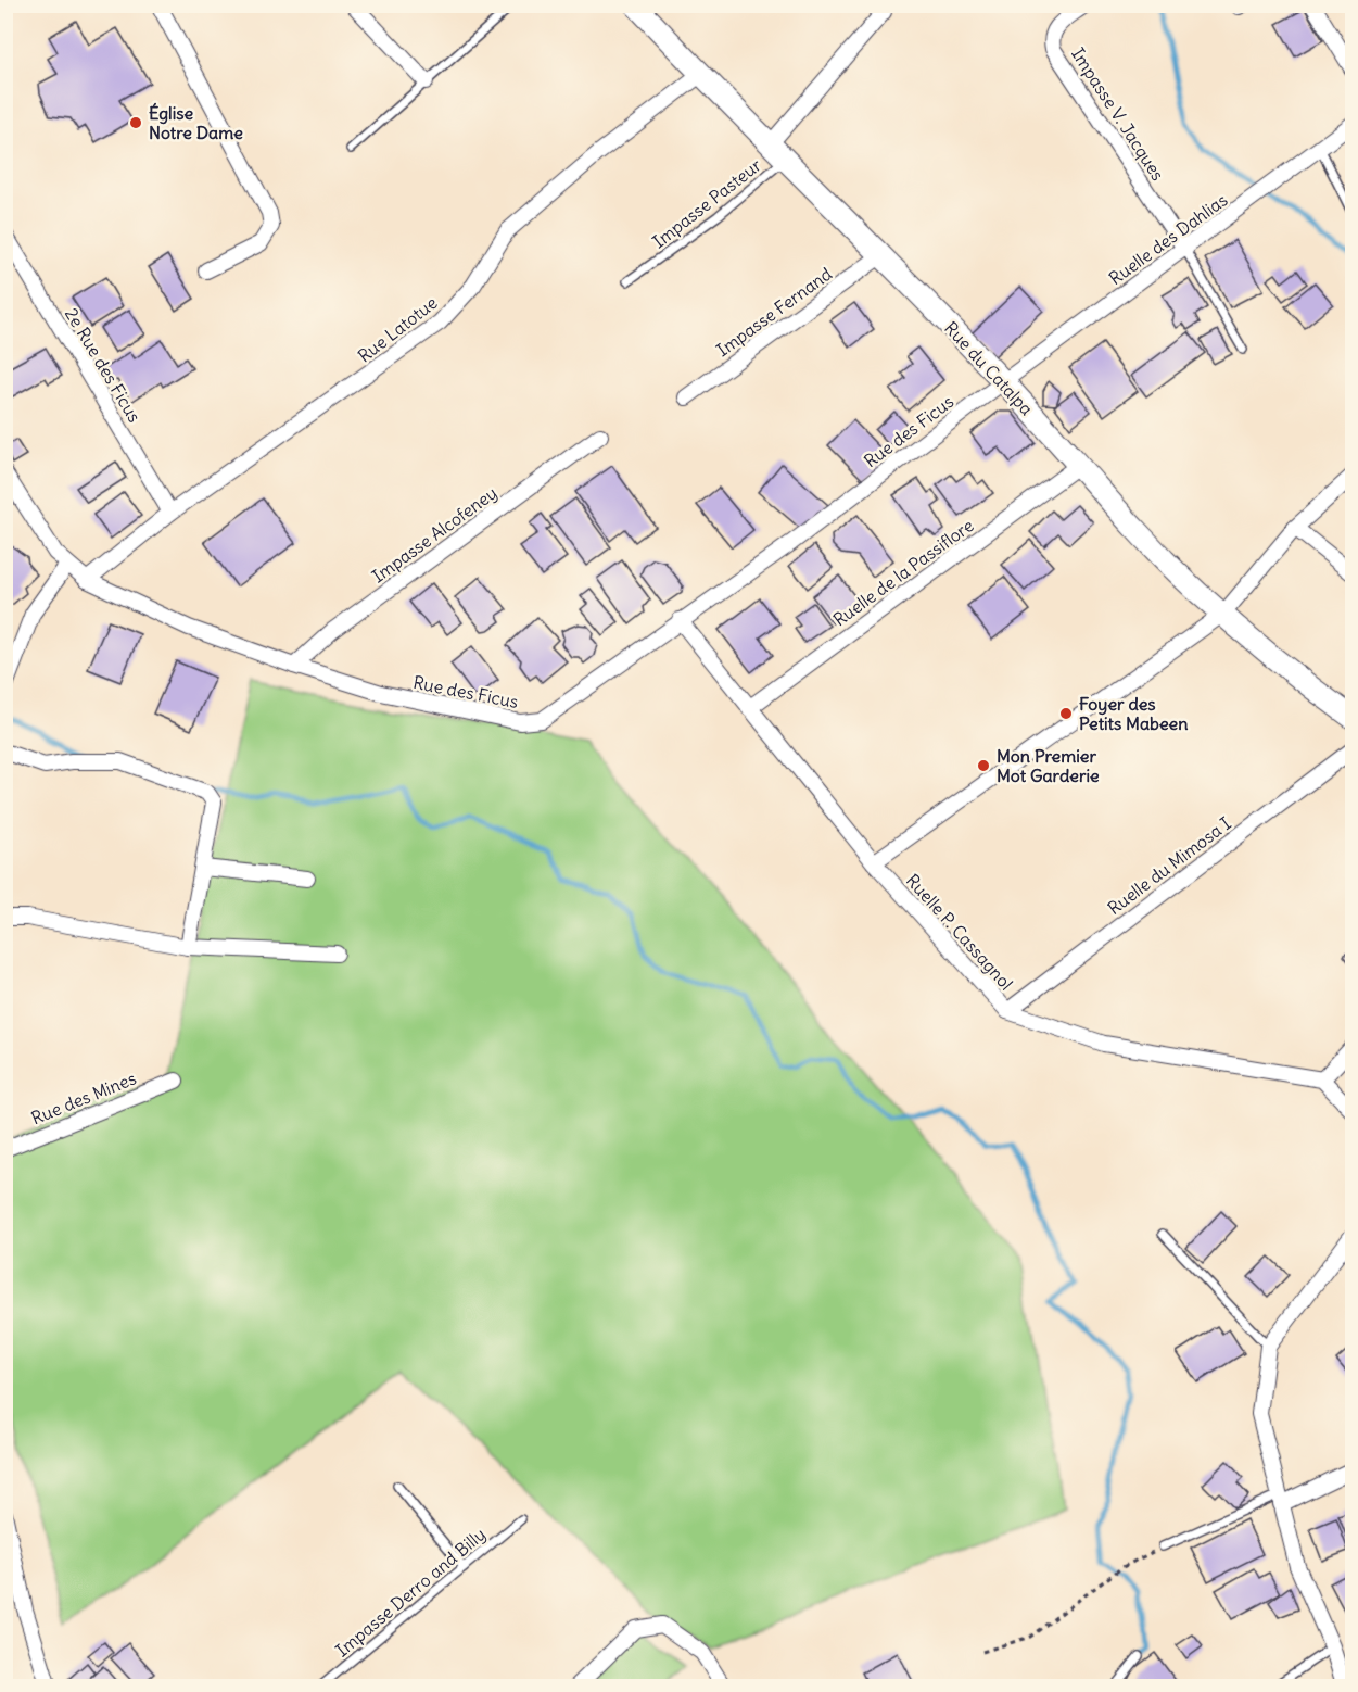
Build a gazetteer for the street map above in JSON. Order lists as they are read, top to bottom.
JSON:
{
  "streets": {
    "street": [
      "Impasse V. Jacques",
      "Ruelle des Dahlias",
      "Impasse Fernand",
      "Rue Latotue",
      "2e Rue des Ficus",
      "Rue du Catalpa",
      "Rue des Ficus",
      "Impasse Alcofeney",
      "Ruelle de la Passiflore",
      "Ruelle du Mimosa I",
      "Ruelle P. Cassagnol",
      "Rue des Mines"
    ],
    "lane": ["Impasse Pasteur", "Impasse Derro and Billy"]
  },
  "crossings": [
    ["Impasse V. Jacques", "Ruelle des Dahlias"],
    ["Impasse Pasteur", "Rue du Catalpa"],
    ["Ruelle des Dahlias", "Rue du Catalpa"],
    ["Ruelle des Dahlias", "Rue des Ficus"],
    ["Impasse Fernand", "Rue du Catalpa"],
    ["Rue Latotue", "2e Rue des Ficus"],
    ["Rue Latotue", "Rue des Ficus"],
    ["Rue du Catalpa", "Rue des Ficus"],
    ["Rue du Catalpa", "Ruelle de la Passiflore"],
    ["Rue des Ficus", "Impasse Alcofeney"],
    ["Rue des Ficus", "Ruelle P. Cassagnol"],
    ["Ruelle de la Passiflore", "Ruelle P. Cassagnol"],
    ["Ruelle du Mimosa I", "Ruelle P. Cassagnol"]
  ],
  "places": ["Église Notre Dame", "Foyer des Petits Mabeen", "Mon Premier Mot Garderie"]
}
